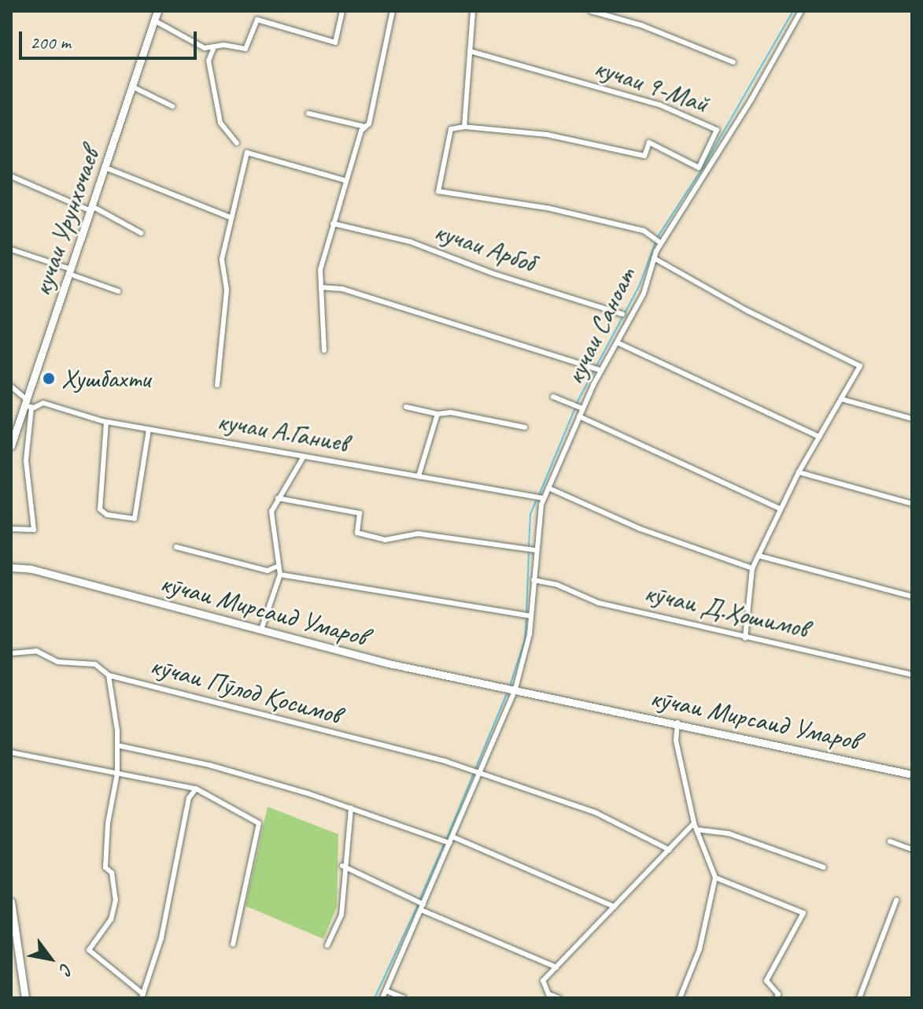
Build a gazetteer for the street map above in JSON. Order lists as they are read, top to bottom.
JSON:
{
  "streets": {
    "street": [
      "кучаи 9-Май",
      "кучаи Урунхочаев",
      "кучаи Арбоб",
      "кучаи Саноат",
      "кучаи А.Ганиев",
      "кӯчаи Мирсаид Умаров",
      "кӯчаи Д.Ҳошимов",
      "кӯчаи Пӯлод Қосимов"
    ]
  },
  "crossings": [
    ["кучаи Урунхочаев", "кучаи А.Ганиев"],
    ["кучаи Саноат", "кучаи А.Ганиев"],
    ["кучаи Саноат", "кӯчаи Мирсаид Умаров"],
    ["кучаи Саноат", "кӯчаи Д.Ҳошимов"],
    ["кучаи Саноат", "кӯчаи Пӯлод Қосимов"]
  ],
  "places": ["Хушбахти"],
  "scale_bar": "200 m",
  "north": "bottom right"
}
